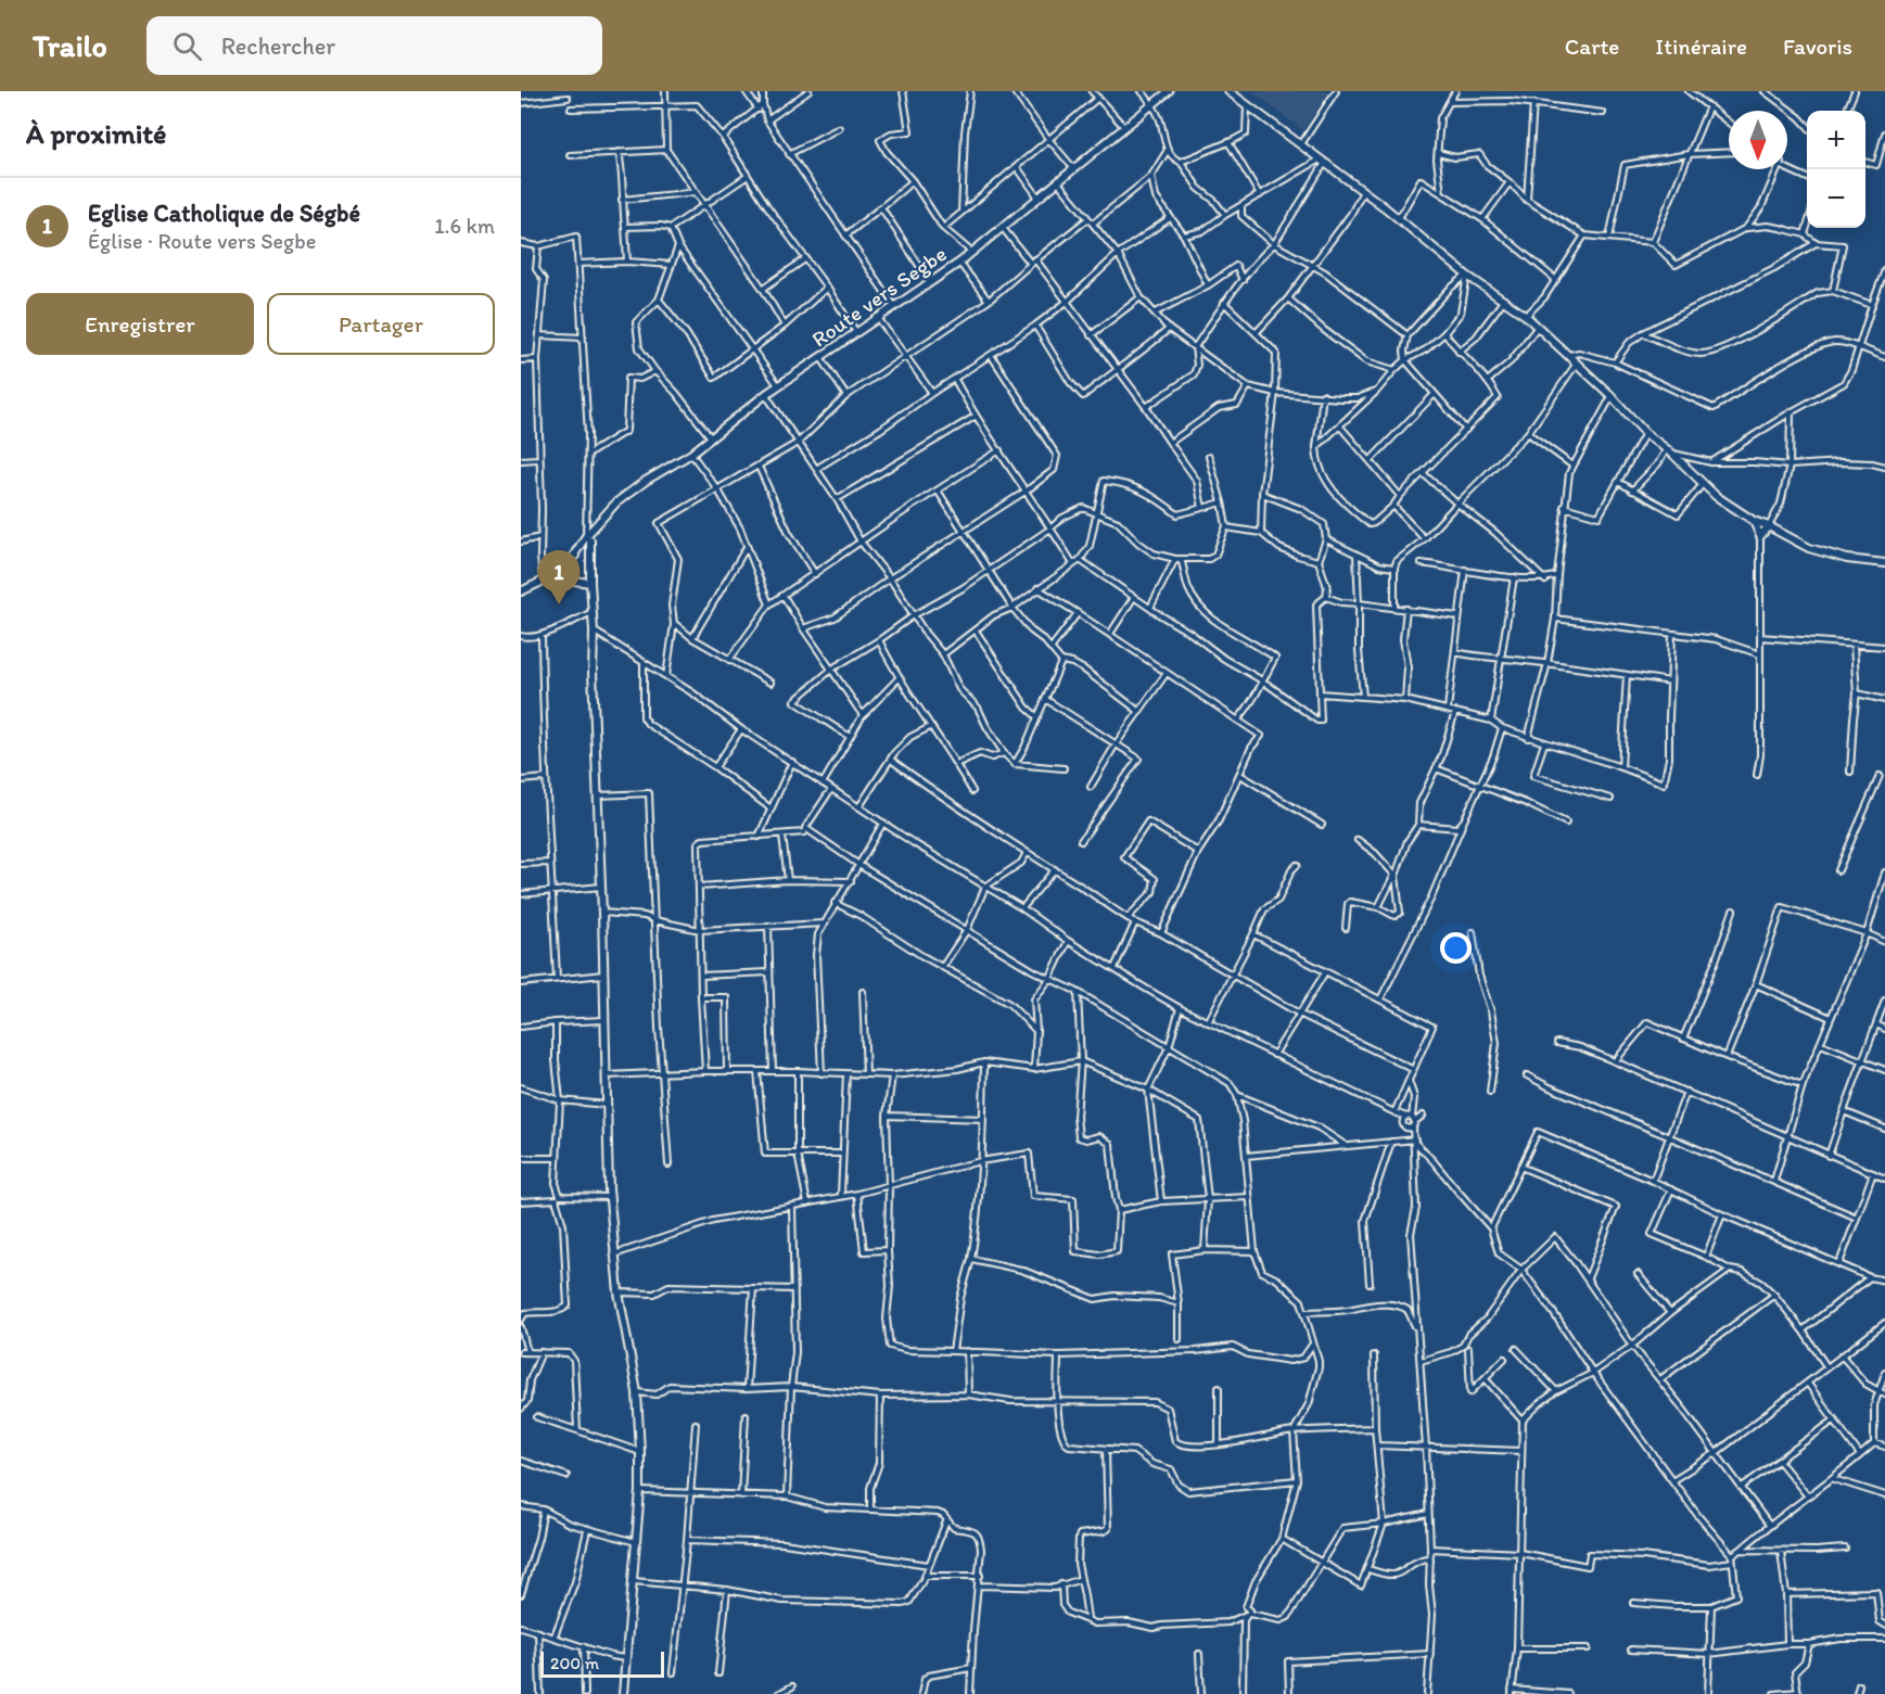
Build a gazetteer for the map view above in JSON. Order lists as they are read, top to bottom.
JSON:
{
  "streets": {
    "street": ["Route vers Segbe"]
  },
  "scale_bar": "200 m",
  "north": "bottom",
  "page": {
    "header": "Trailo",
    "search": "Rechercher",
    "nav": ["Carte", "Itinéraire", "Favoris"],
    "heading": "À proximité",
    "map_buttons": ["+", "−"],
    "list": [
      {
        "mark": "1",
        "name": "Eglise Catholique de Ségbé",
        "note": "Église · Route vers Segbe",
        "value": "1.6 km"
      }
    ],
    "buttons": ["Enregistrer", "Partager"],
    "pins": "1",
    "scale": "200 m"
  }
}
